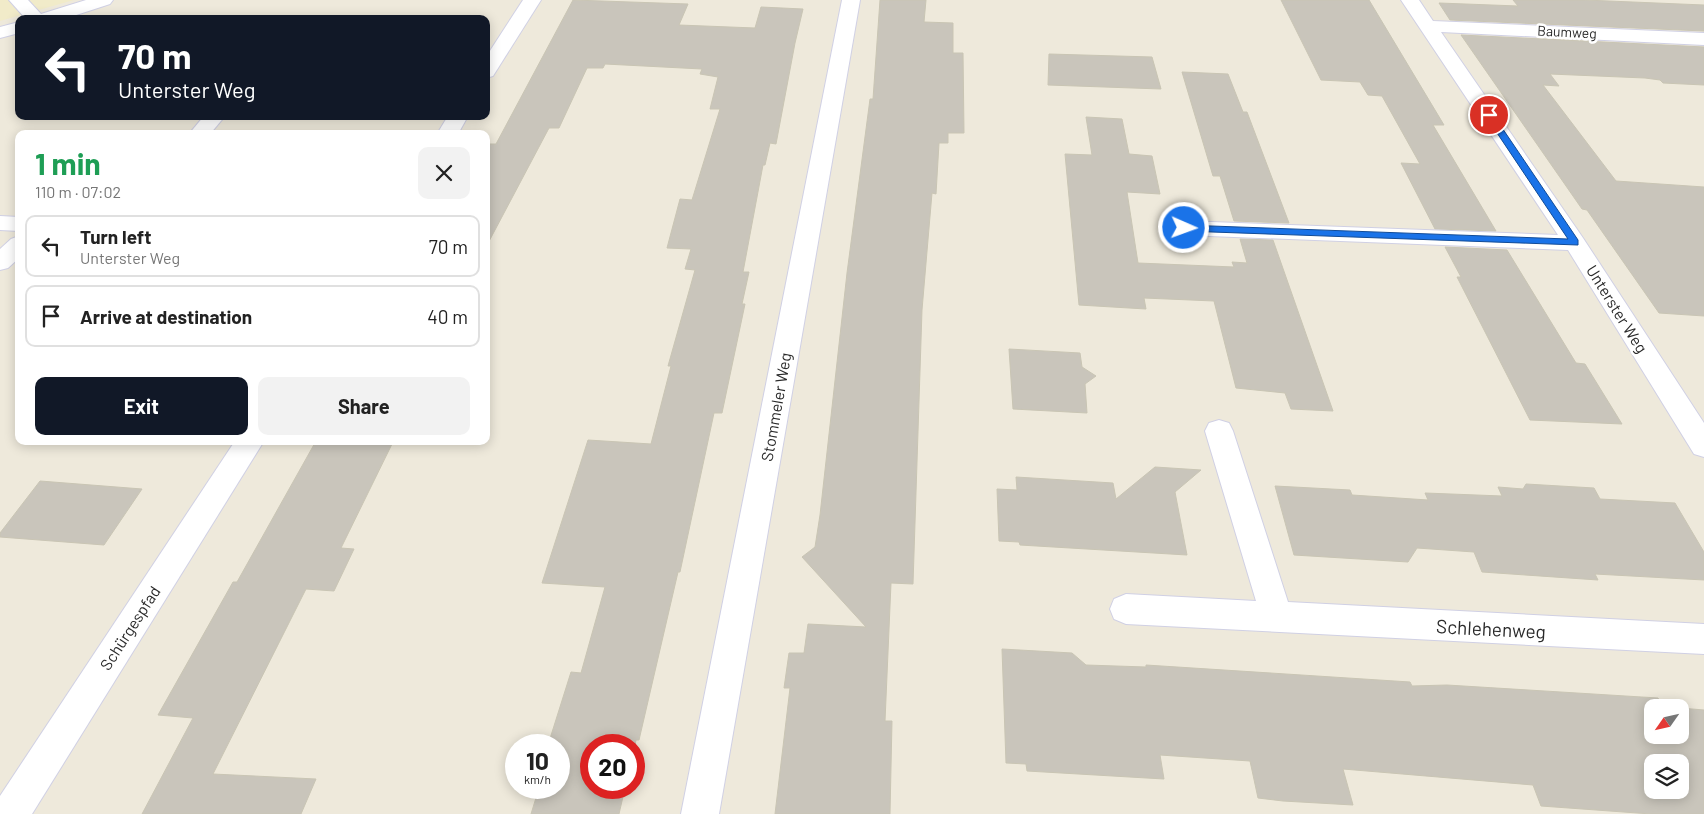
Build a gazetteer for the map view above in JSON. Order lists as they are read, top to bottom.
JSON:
{
  "streets": {
    "street": [
      "Baumweg",
      "Unterster Weg",
      "Stommeler Weg",
      "Schürgespfad",
      "Schlehenweg"
    ]
  },
  "crossings": [
    ["Baumweg", "Unterster Weg"]
  ],
  "north": "bottom left",
  "page": {
    "turn": ["70 m", "Unterster Weg"],
    "heading": ["1 min", "110 m · 07:02"],
    "list": [
      {
        "name": "Turn left",
        "note": "Unterster Weg",
        "value": "70 m"
      },
      {
        "name": "Arrive at destination",
        "value": "40 m"
      }
    ],
    "buttons": ["Exit", "Share"],
    "speed": "10 km/h",
    "limit": "20"
  }
}
